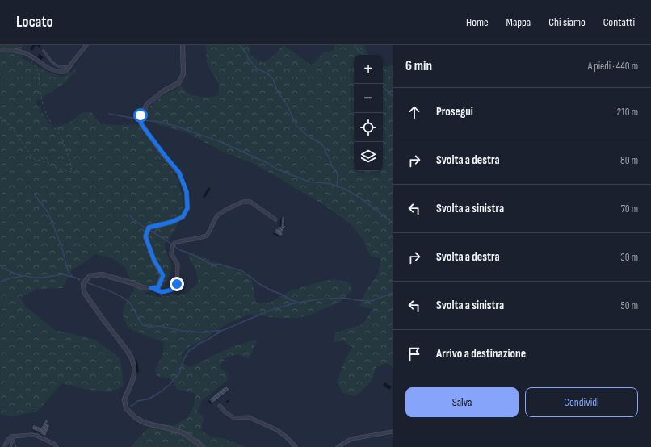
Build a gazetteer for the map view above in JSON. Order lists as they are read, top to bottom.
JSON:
{
  "page": {
    "header": "Locato",
    "nav": [
      "Home",
      "Mappa",
      "Chi siamo",
      "Contatti"
    ],
    "heading": ["6 min", "A piedi · 440 m"],
    "map_buttons": ["+", "−"],
    "list": [
      ["Prosegui", "210 m"],
      ["Svolta a destra", "80 m"],
      ["Svolta a sinistra", "70 m"],
      ["Svolta a destra", "30 m"],
      ["Svolta a sinistra", "50 m"],
      "Arrivo a destinazione"
    ],
    "buttons": ["Salva", "Condividi"]
  }
}
